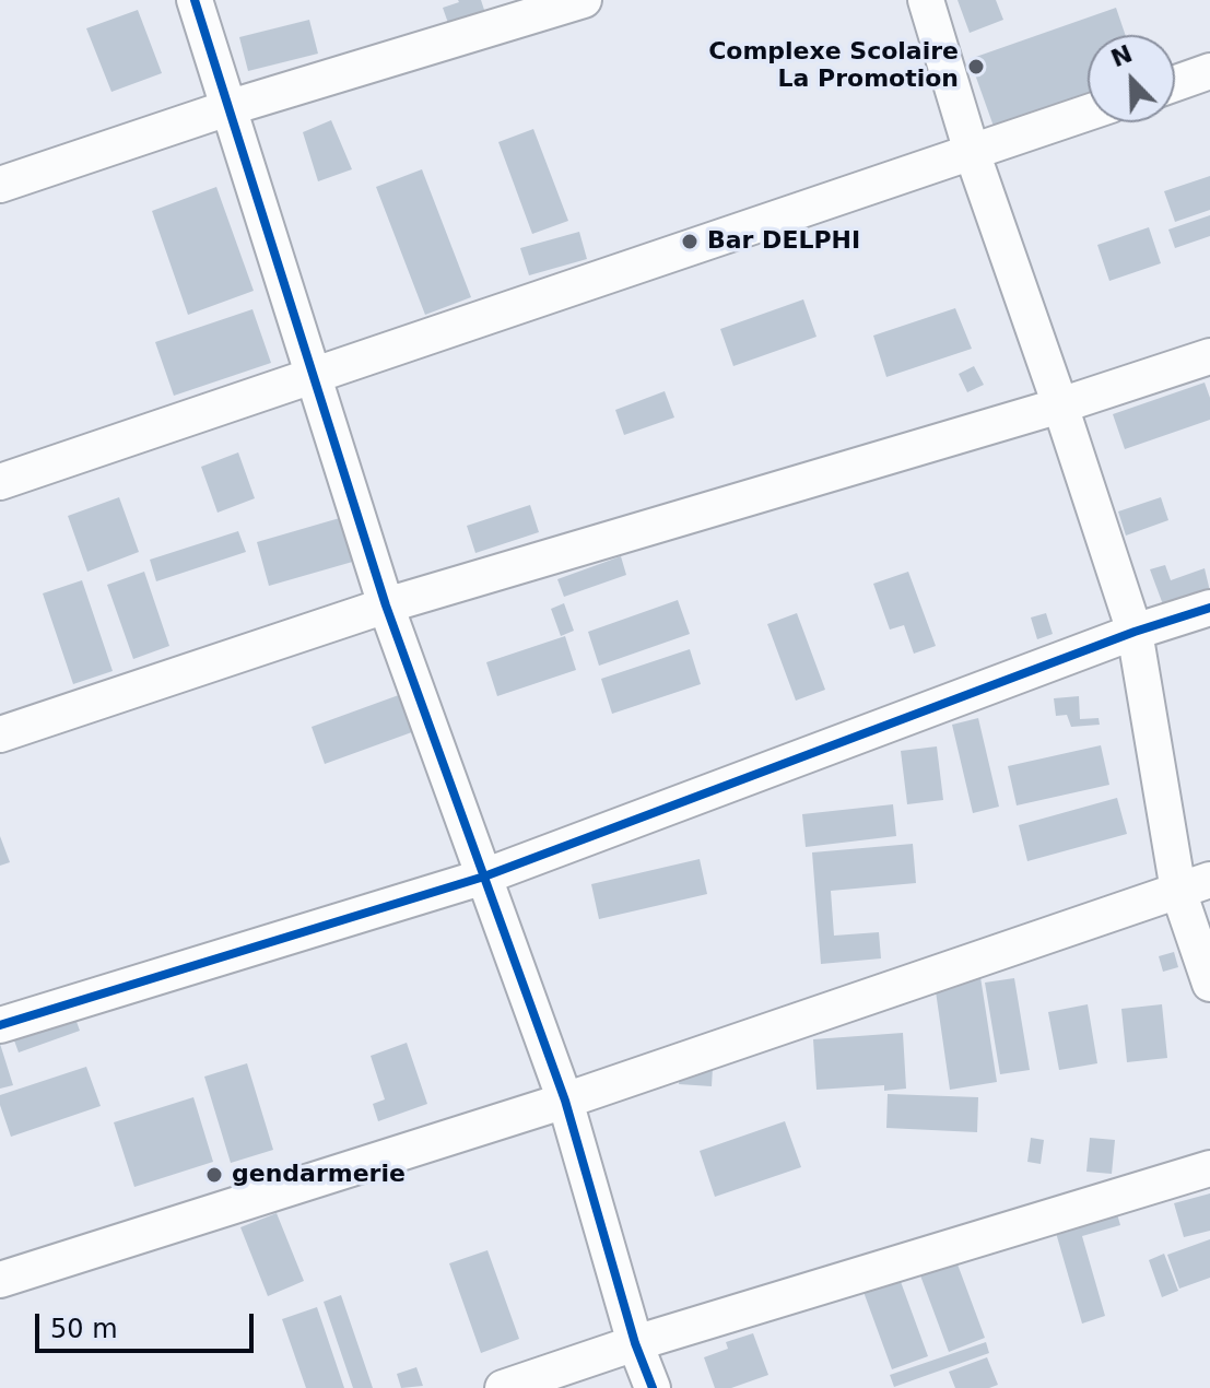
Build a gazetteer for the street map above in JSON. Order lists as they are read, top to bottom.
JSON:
{
  "places": ["Complexe Scolaire La Promotion", "Bar DELPHI", "gendarmerie"],
  "scale_bar": "50 m",
  "north": "top left"
}
